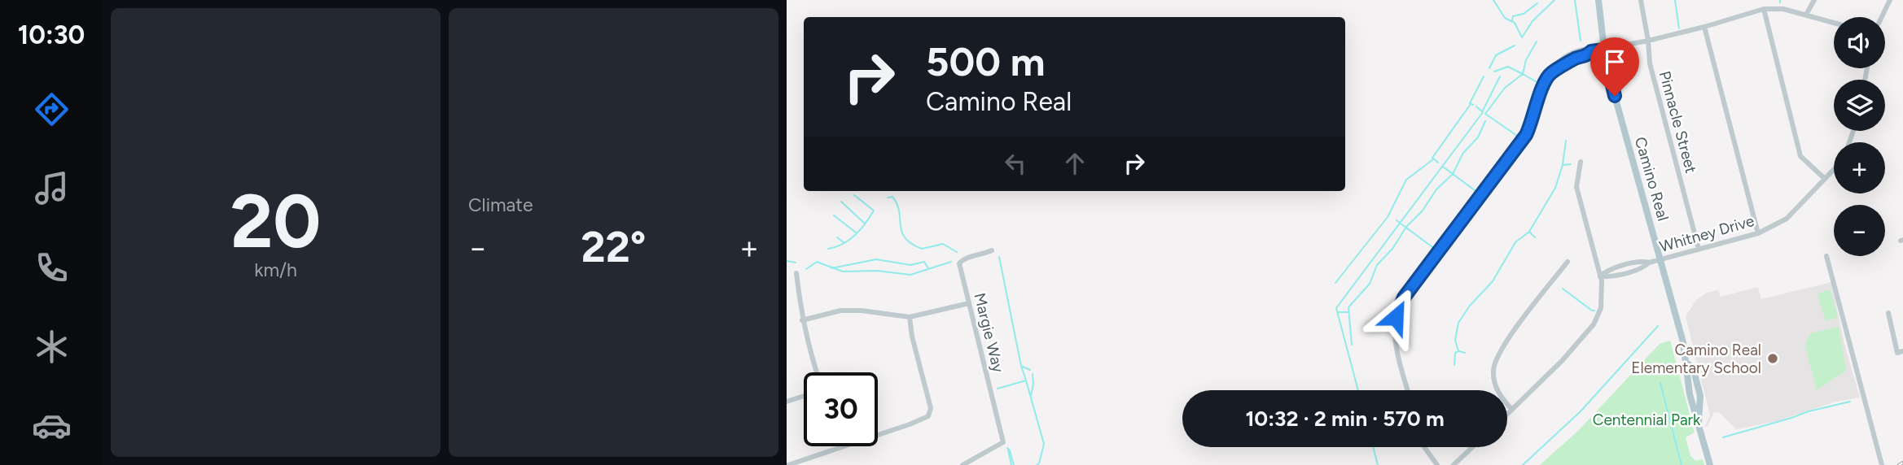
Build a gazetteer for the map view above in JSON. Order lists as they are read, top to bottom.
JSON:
{
  "streets": {
    "main road": ["Camino Real"],
    "street": ["Pinnacle Street", "Whitney Drive", "Margie Way"]
  },
  "crossings": [
    ["Pinnacle Street", "Whitney Drive"],
    ["Camino Real", "Whitney Drive"]
  ],
  "parks": ["Centennial Park"],
  "places": ["Camino Real Elementary School"],
  "page": {
    "tabs": "10:30",
    "tile": [
      ["20", "km/h"],
      "Climate"
    ],
    "map_buttons": ["+", "−"],
    "turn": ["500 m", "Camino Real"],
    "heat": ["−", "22°", "+"],
    "limit": "30",
    "trip": "10:32 · 2 min · 570 m"
  }
}
